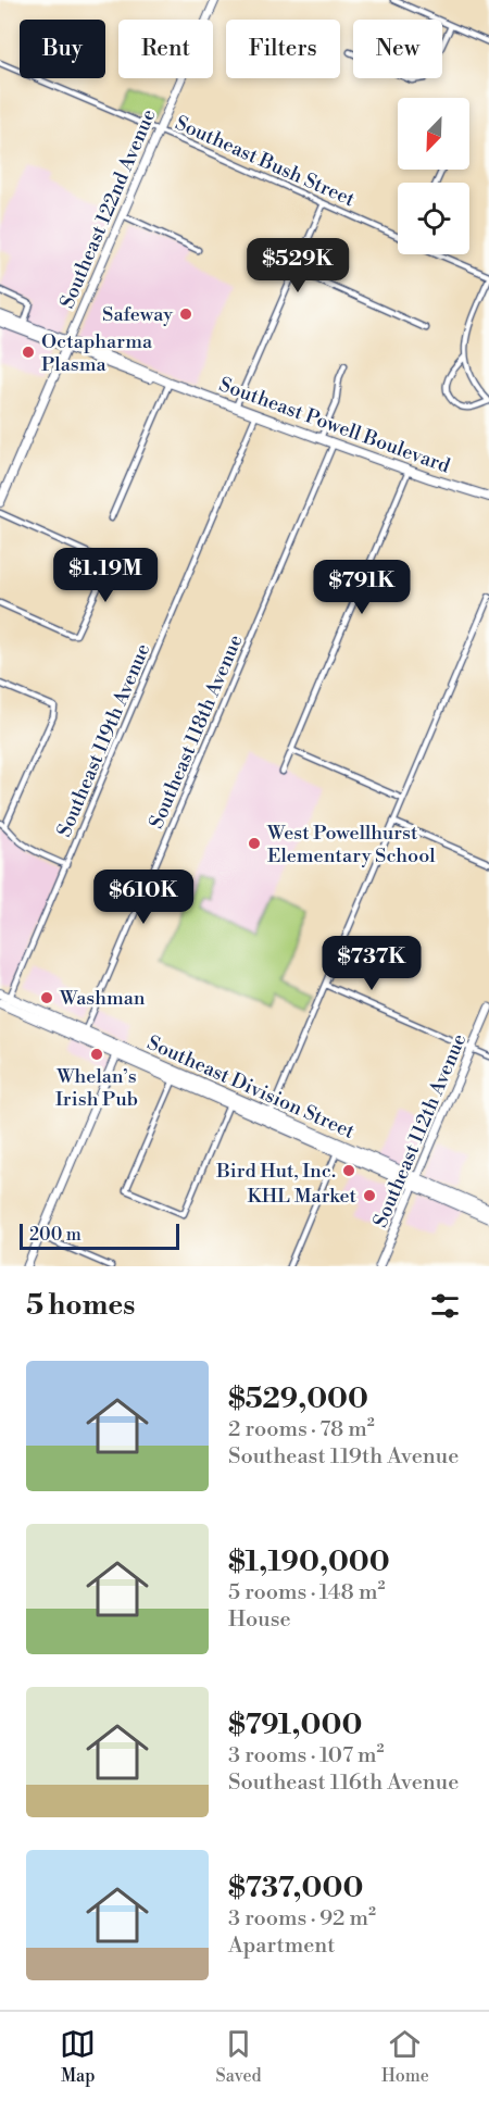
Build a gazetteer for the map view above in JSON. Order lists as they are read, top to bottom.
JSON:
{
  "streets": {
    "main road": [
      "Southeast 122nd Avenue",
      "Southeast Powell Boulevard",
      "Southeast Division Street",
      "Southeast 112th Avenue"
    ],
    "street": ["Southeast Bush Street", "Southeast 118th Avenue", "Southeast 119th Avenue"]
  },
  "crossings": [
    ["Southeast Bush Street", "Southeast 122nd Avenue"],
    ["Southeast 122nd Avenue", "Southeast Powell Boulevard"],
    ["Southeast Powell Boulevard", "Southeast 118th Avenue"],
    ["Southeast Powell Boulevard", "Southeast 119th Avenue"],
    ["Southeast 118th Avenue", "Southeast Division Street"],
    ["Southeast 119th Avenue", "Southeast Division Street"],
    ["Southeast Division Street", "Southeast 112th Avenue"]
  ],
  "places": [
    "Safeway",
    "Octapharma Plasma",
    "West Powellhurst Elementary School",
    "Washman",
    "Whelan’s Irish Pub",
    "Bird Hut, Inc.",
    "KHL Market"
  ],
  "scale_bar": "200 m",
  "north": "bottom left",
  "page": {
    "chip": [
      "Buy",
      "Rent",
      "Filters",
      "New"
    ],
    "price": [
      "$529K",
      "$1.19M",
      "$791K",
      "$610K",
      "$737K"
    ],
    "scale": "200 m",
    "heading": "5 homes",
    "list": [
      {
        "name": "$529,000",
        "note": "2 rooms · 78 m² · Southeast 119th Avenue"
      },
      {
        "name": "$1,190,000",
        "note": "5 rooms · 148 m² · House"
      },
      {
        "name": "$791,000",
        "note": "3 rooms · 107 m² · Southeast 116th Avenue"
      },
      {
        "name": "$737,000",
        "note": "3 rooms · 92 m² · Apartment"
      }
    ],
    "tabs": ["Map", "Saved", "Home"]
  }
}
